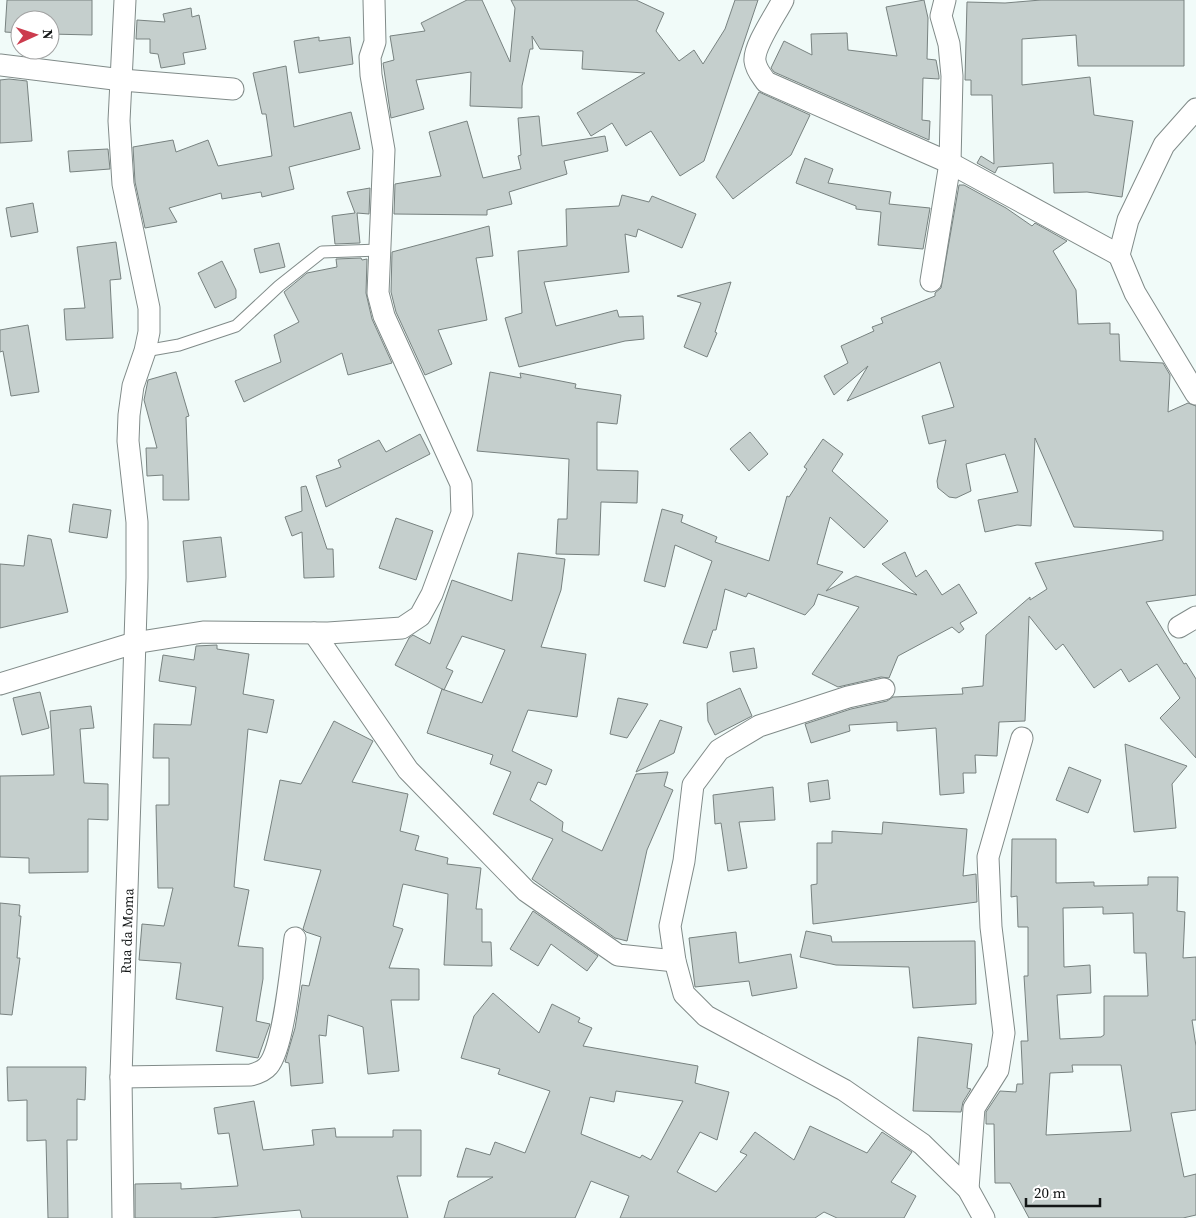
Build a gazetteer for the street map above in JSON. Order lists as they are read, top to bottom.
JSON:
{
  "streets": {
    "street": ["Rua da Moma"]
  },
  "scale_bar": "20 m",
  "north": "right"
}
